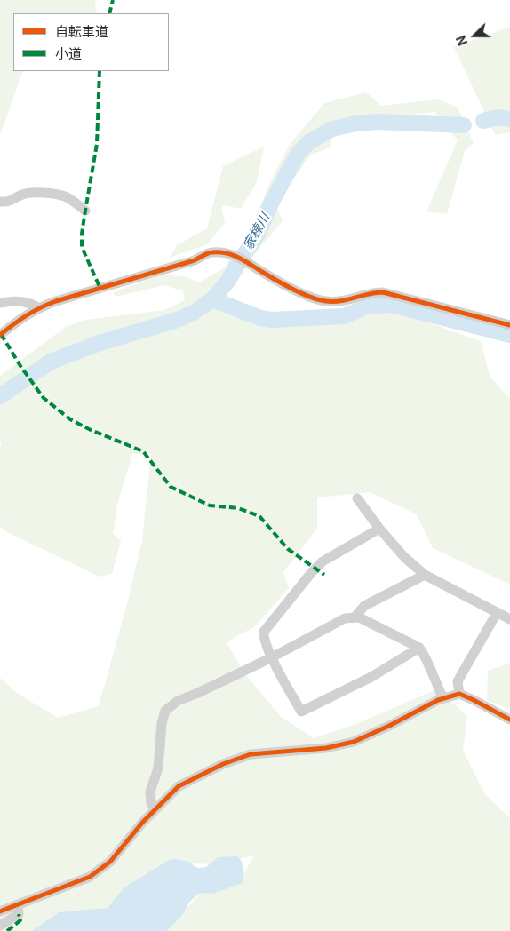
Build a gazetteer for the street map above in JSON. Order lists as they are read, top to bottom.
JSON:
{
  "water": ["家棟川"],
  "legend": ["自転車道", "小道"],
  "north": "left"
}
